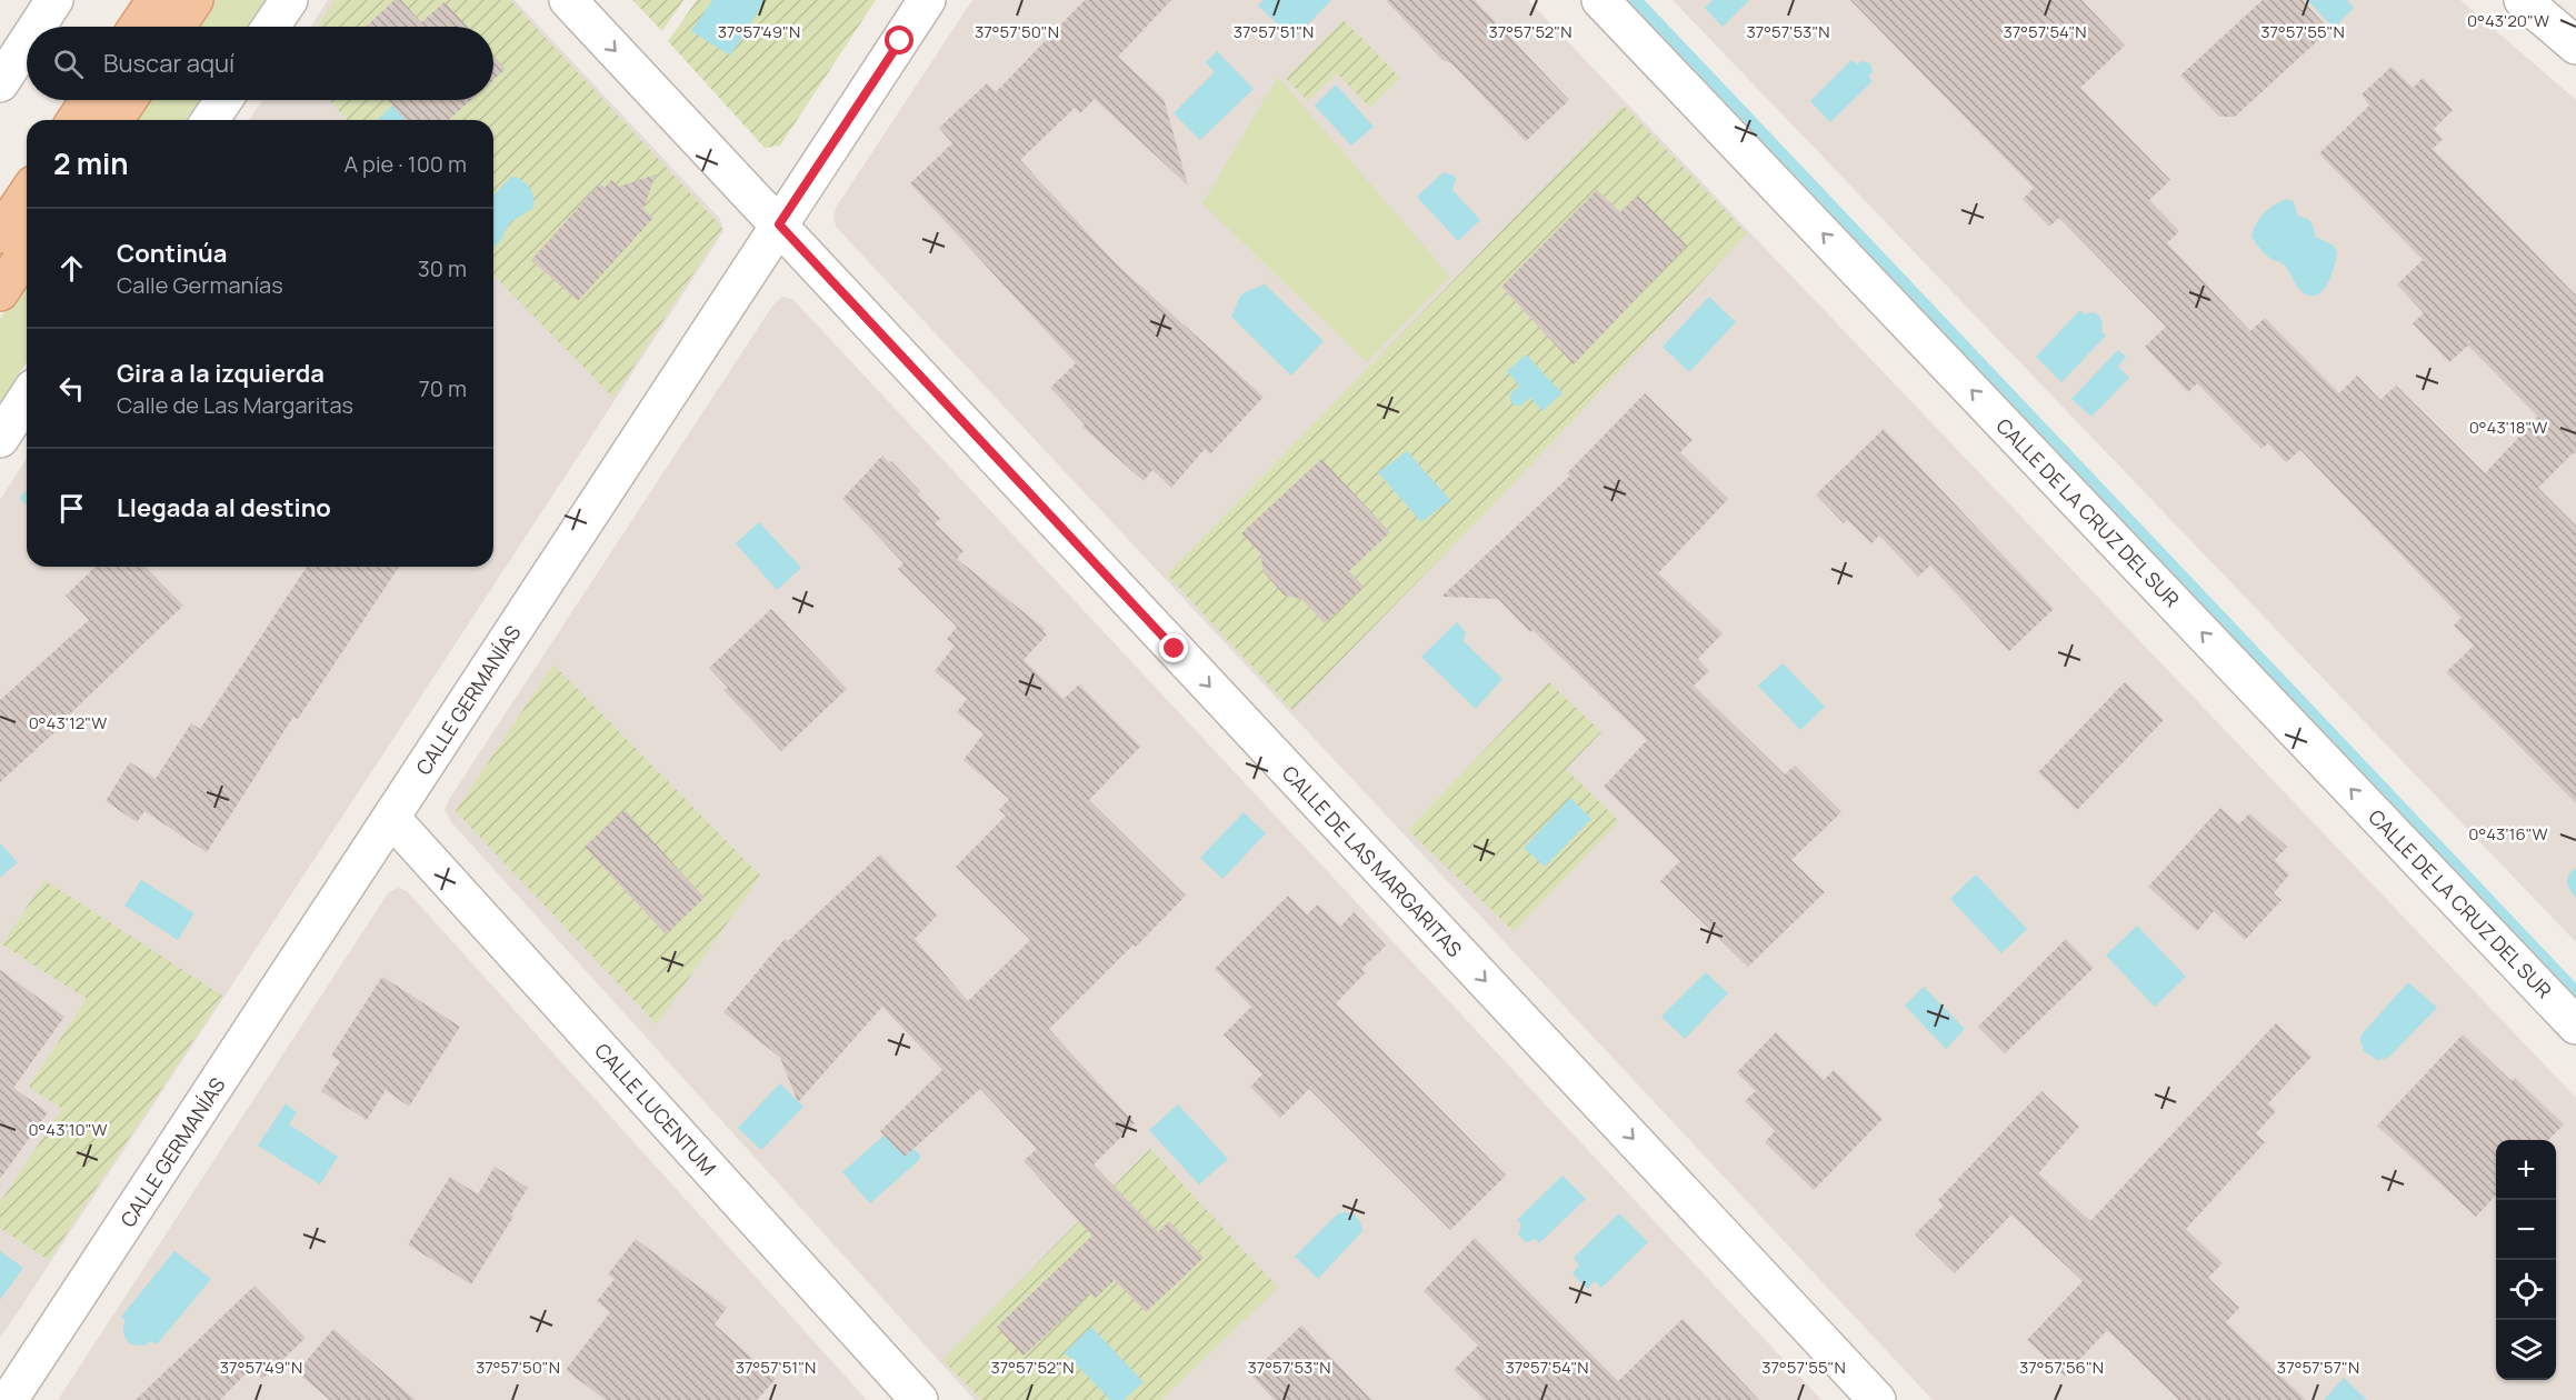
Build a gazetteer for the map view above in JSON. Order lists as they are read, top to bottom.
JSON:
{
  "streets": {
    "street": [
      "CALLE DE LA CRUZ DEL SUR",
      "CALLE GERMANÍAS",
      "CALLE DE LAS MARGARITAS",
      "CALLE LUCENTUM"
    ]
  },
  "crossings": [
    ["CALLE GERMANÍAS", "CALLE DE LAS MARGARITAS"],
    ["CALLE GERMANÍAS", "CALLE LUCENTUM"]
  ],
  "one_way": ["CALLE DE LA CRUZ DEL SUR", "CALLE DE LAS MARGARITAS"],
  "page": {
    "search": "Buscar aquí",
    "heading": ["2 min", "A pie · 100 m"],
    "list": [
      ["Continúa", "Calle Germanías", "30 m"],
      ["Gira a la izquierda", "Calle de Las Margaritas", "70 m"],
      "Llegada al destino"
    ],
    "map_buttons": ["+", "−"]
  },
  "coordinates": [
    "0°43'20\"W",
    "37°57'55\"N",
    "37°57'49\"N",
    "37°57'50\"N",
    "37°57'51\"N",
    "37°57'52\"N",
    "37°57'53\"N",
    "37°57'54\"N",
    "0°43'18\"W",
    "0°43'12\"W",
    "0°43'16\"W",
    "0°43'10\"W",
    "37°57'56\"N",
    "37°57'57\"N"
  ]
}
